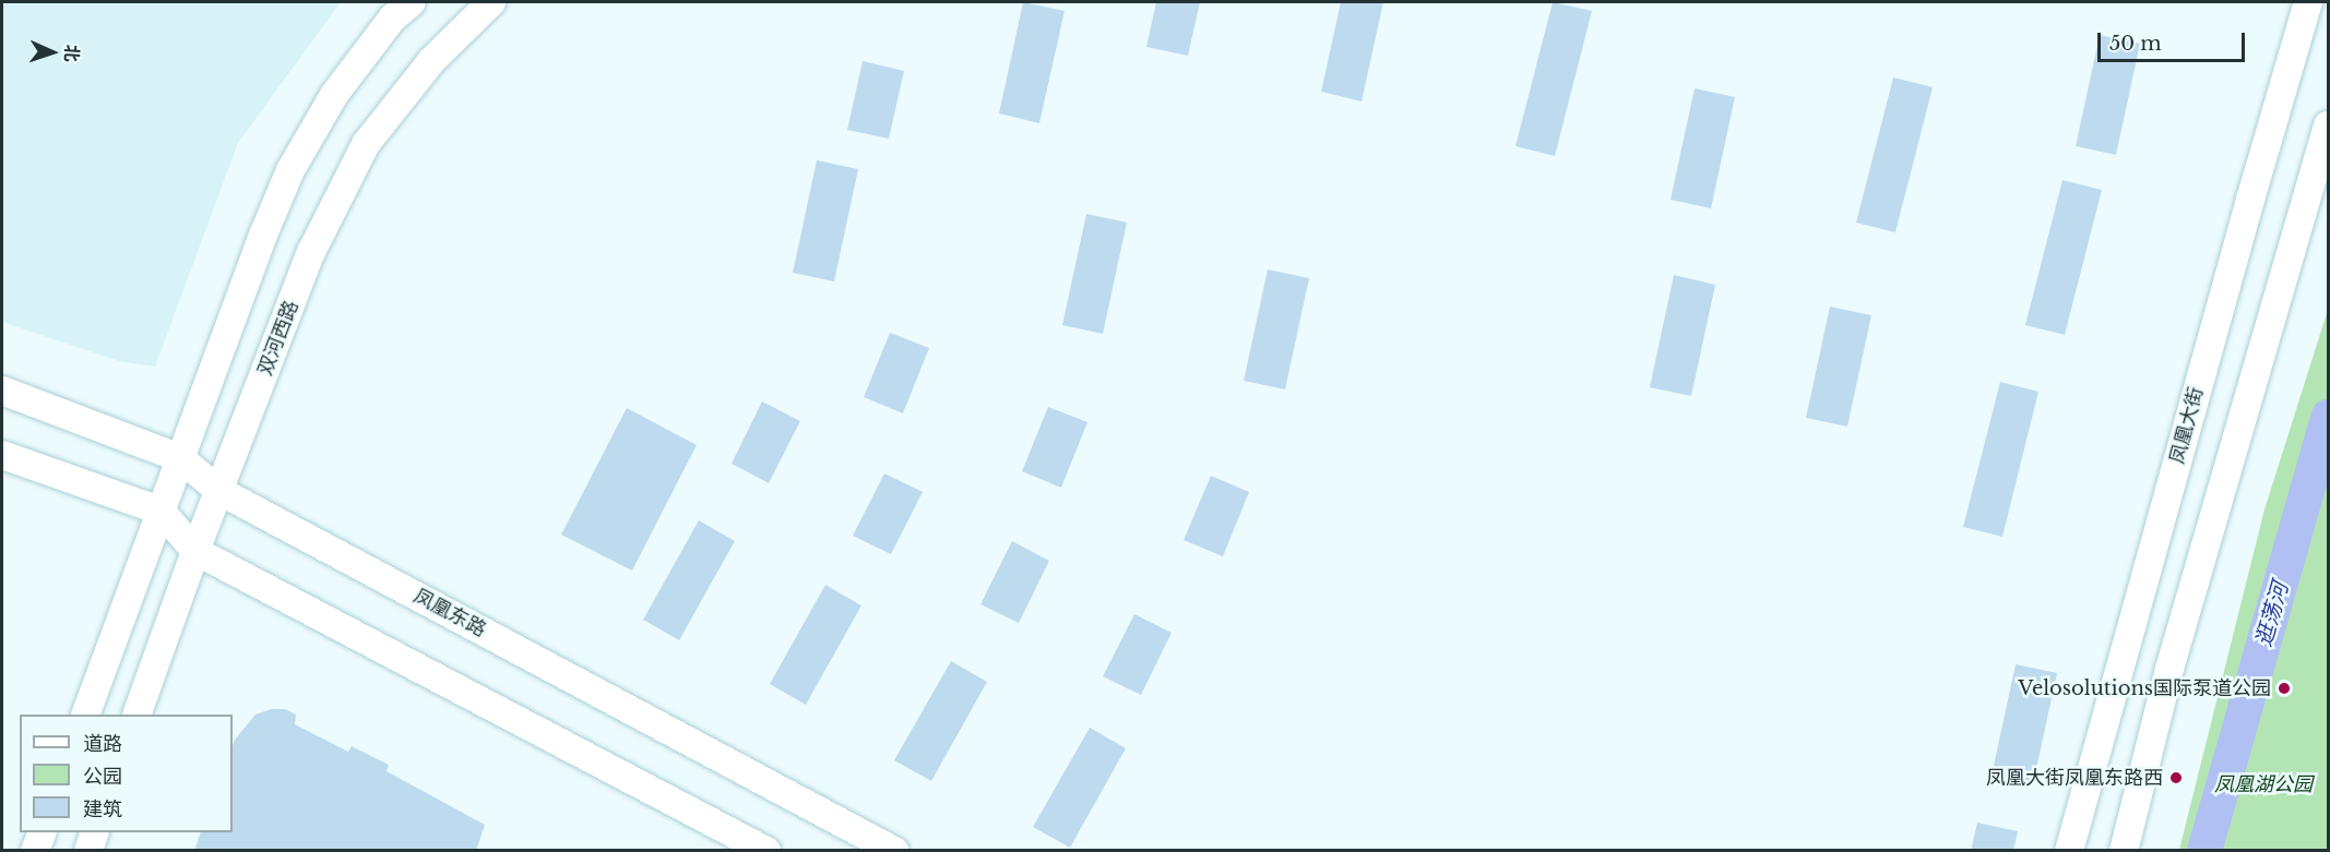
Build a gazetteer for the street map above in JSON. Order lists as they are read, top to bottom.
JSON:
{
  "streets": {
    "street": ["双河西路", "凤凰大街", "凤凰东路"]
  },
  "crossings": [
    ["双河西路", "凤凰东路"]
  ],
  "water": ["逛荡河"],
  "parks": ["凤凰湖公园"],
  "places": ["Velosolutions国际泵道公园", "凤凰大街凤凰东路西"],
  "legend": ["道路", "公园", "建筑"],
  "scale_bar": "50 m",
  "north": "right"
}
